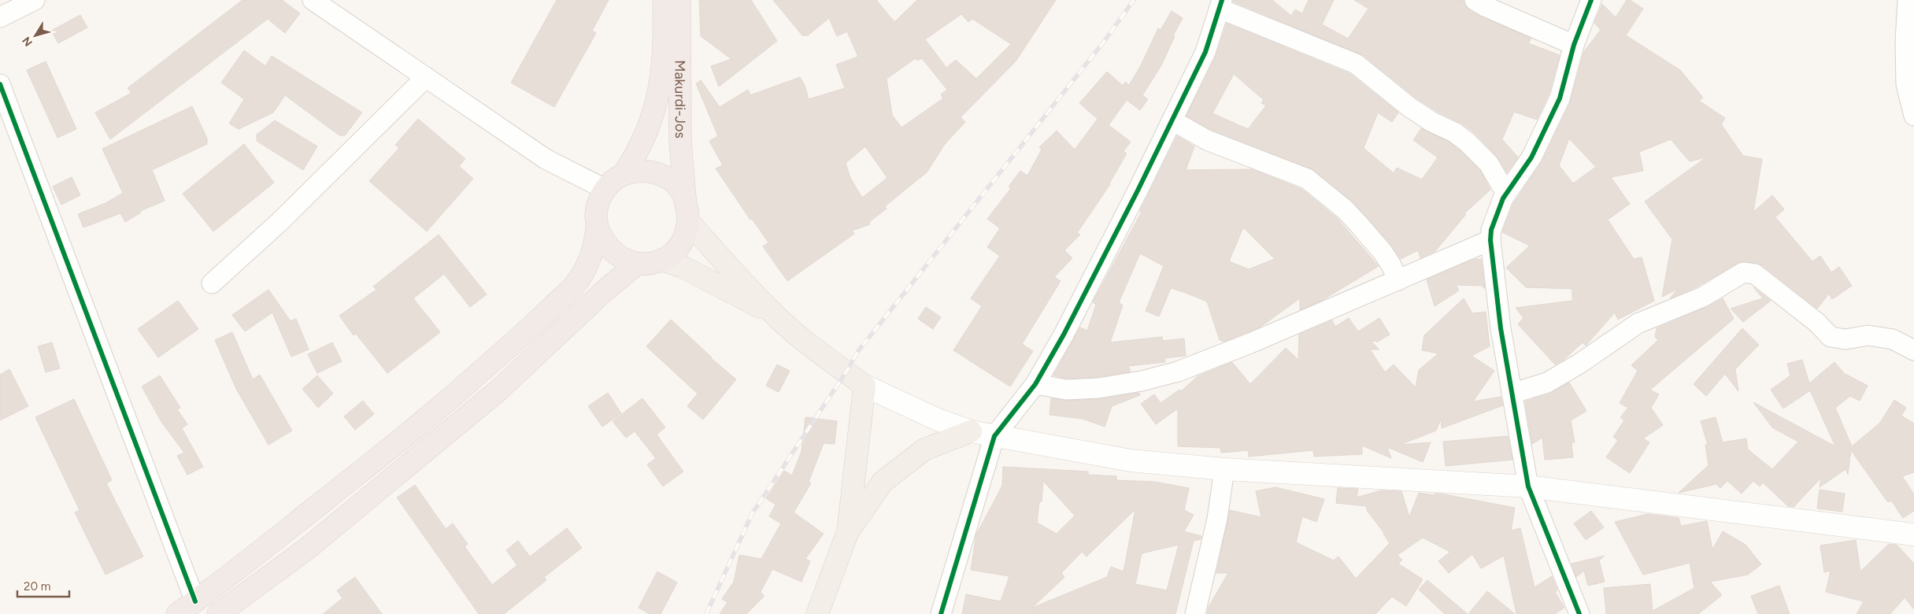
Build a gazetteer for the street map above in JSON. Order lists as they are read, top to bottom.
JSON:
{
  "streets": {
    "highway": ["Makurdi-Jos"]
  },
  "scale_bar": "20 m",
  "north": "bottom left"
}
